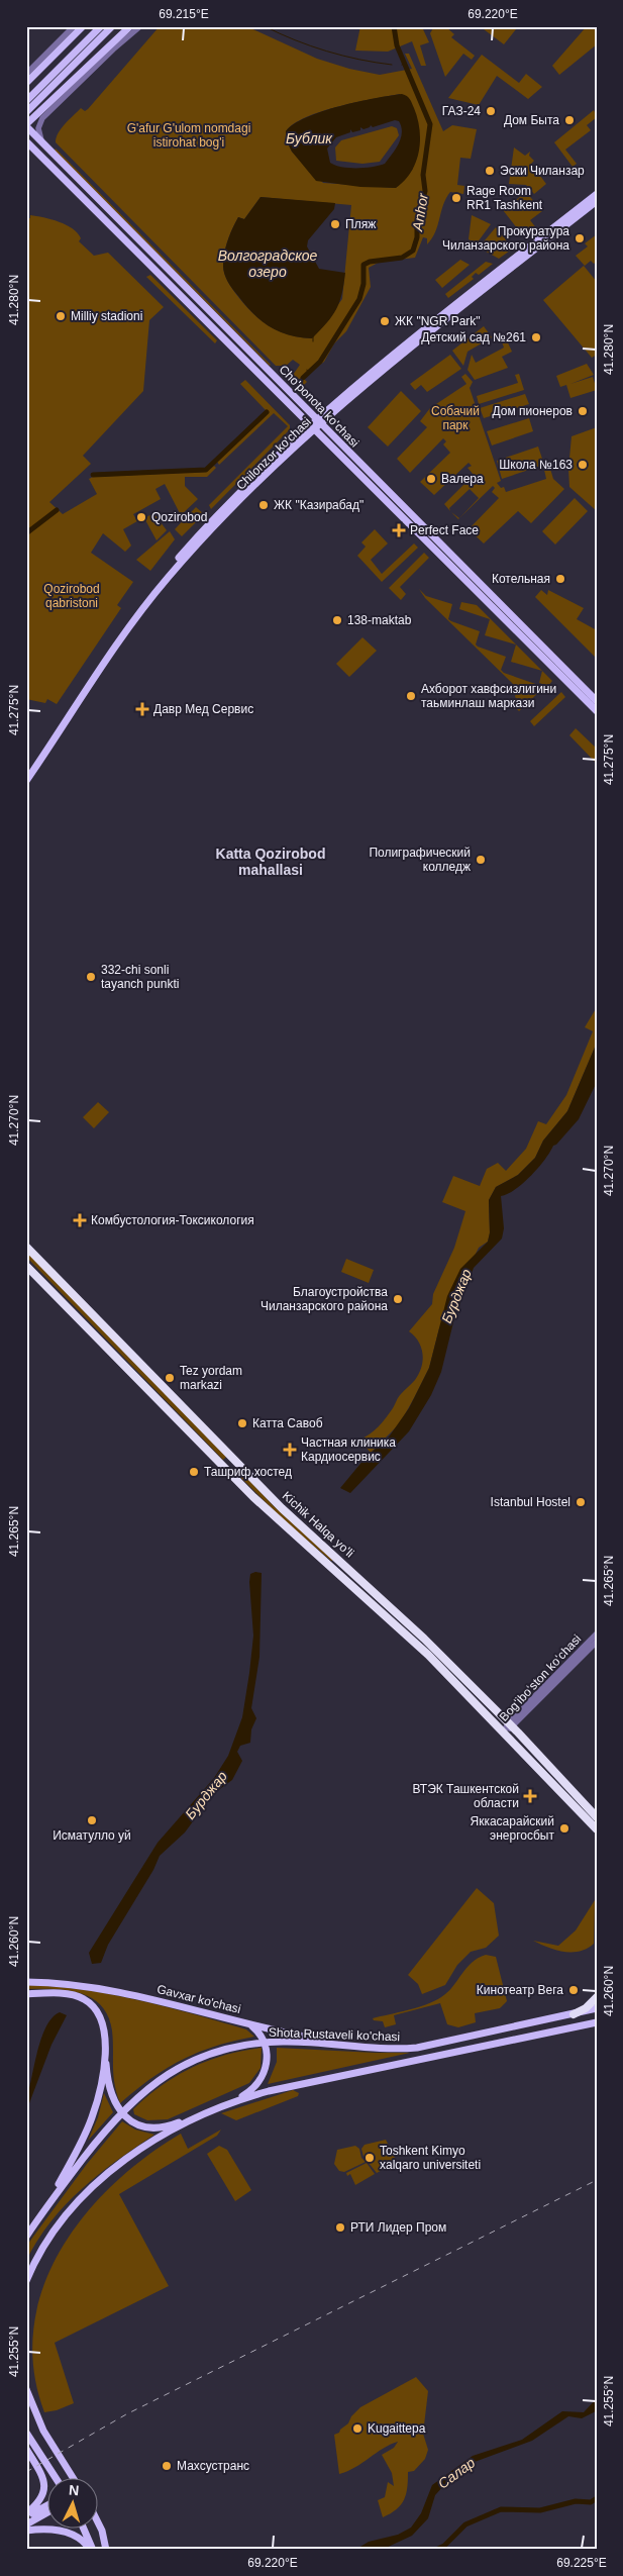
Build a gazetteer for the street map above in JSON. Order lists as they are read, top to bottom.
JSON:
{
  "streets": {
    "highway": ["Kichik Halqa yo'li"],
    "main road": [
      "Cho'ponota ko'chasi",
      "Chilonzor ko'chasi",
      "Gavxar ko'chasi",
      "Shota Rustaveli ko'chasi"
    ],
    "street": ["Bogʻiboʻston koʻchasi"]
  },
  "crossings": [
    ["Cho'ponota ko'chasi", "Chilonzor ko'chasi"],
    ["Kichik Halqa yo'li", "Bogʻiboʻston koʻchasi"],
    ["Gavxar ko'chasi", "Shota Rustaveli ko'chasi"]
  ],
  "districts": ["Katta Qozirobod mahallasi"],
  "water": [
    "Бублик",
    "Anhor",
    "Волгоградское озеро",
    "Бурджар",
    "Салар"
  ],
  "parks": ["G'afur G'ulom nomdagi istirohat bog'i", "Собачий парк", "Qozirobod qabristoni"],
  "places": {
    "other": [
      "ГАЗ-24",
      "Дом Быта",
      "Эски Чиланзар",
      "Rage Room RR1 Tashkent",
      "Пляж",
      "Прокуратура Чиланзарского района",
      "Milliy stadioni",
      "ЖК \"NGR Park\"",
      "Детский сад №261",
      "Дом пионеров",
      "Школа №163",
      "Валера",
      "ЖК \"Казирабад\"",
      "Qozirobod",
      "Котельная",
      "138-maktab",
      "Ахборот хавфсизлигини таьминлаш маркази",
      "Полиграфический колледж",
      "332-chi sonli tayanch punkti",
      "Благоустройства Чиланзарского района",
      "Tez yordam markazi",
      "Катта Савоб",
      "Ташриф хостед",
      "Istanbul Hostel",
      "Исматулло уй",
      "Яккасарайский энергосбыт",
      "Кинотеатр Вега",
      "Toshkent Kimyo xalqaro universiteti",
      "РТИ Лидер Пром",
      "Kugaittepa",
      "Махсустранс"
    ],
    "health": [
      "Perfect Face",
      "Давр Мед Сервис",
      "Комбустология-Токсикология",
      "Частная клиника Кардиосервис",
      "ВТЭК Ташкентской области"
    ]
  },
  "north": "top",
  "coordinates": [
    "69.215°E",
    "69.220°E",
    "41.280°N",
    "41.275°N",
    "41.270°N",
    "41.265°N",
    "41.260°N",
    "41.255°N",
    "69.225°E"
  ]
}
